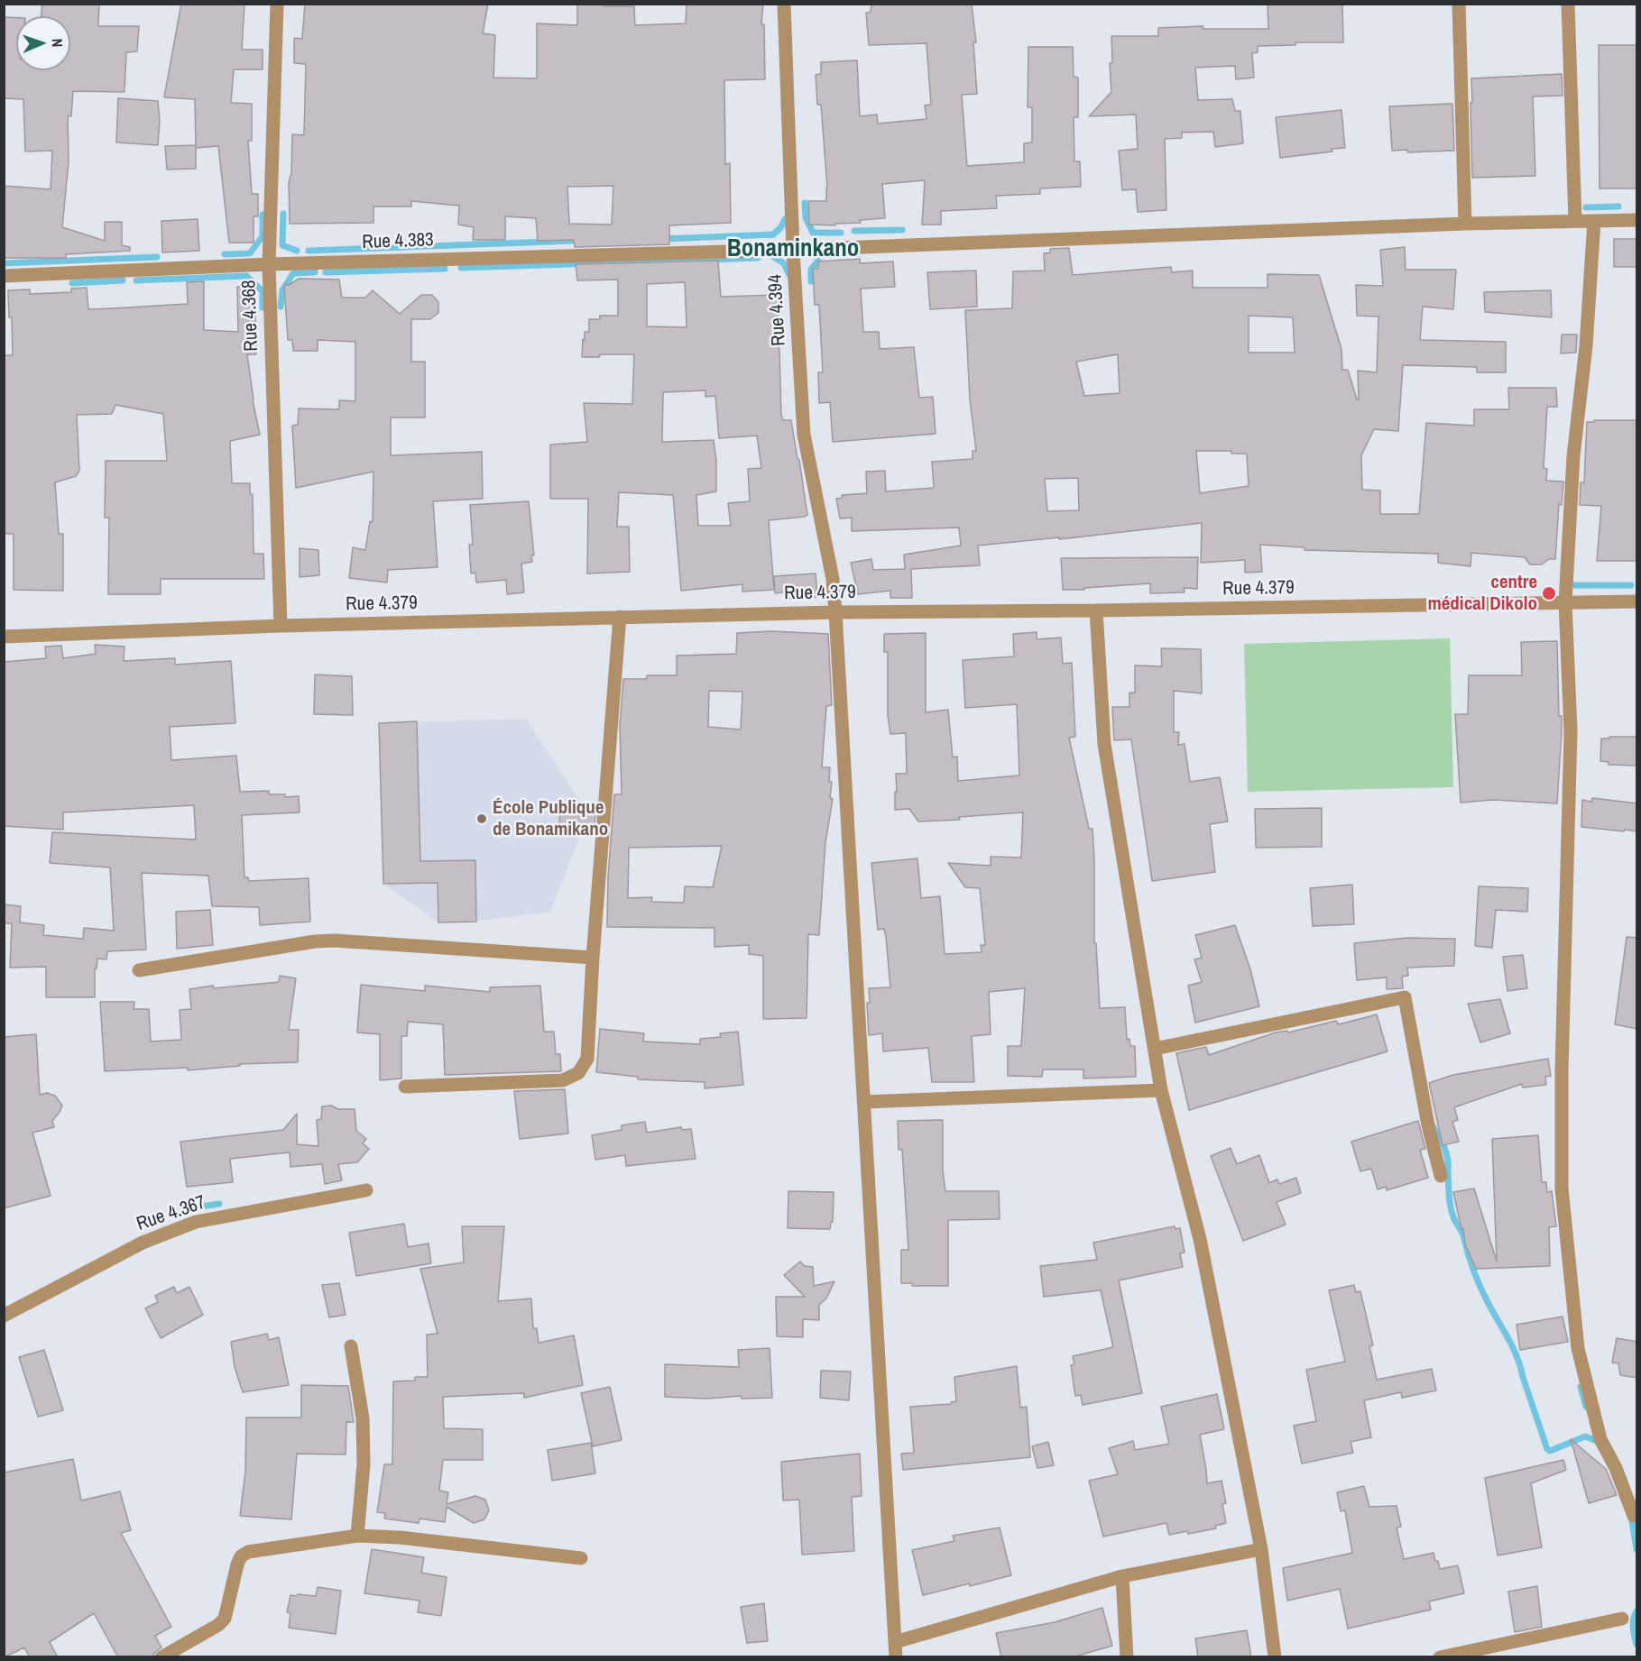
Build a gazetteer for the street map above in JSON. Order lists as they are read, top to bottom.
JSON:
{
  "streets": {
    "street": [
      "Rue 4.383",
      "Rue 4.394",
      "Rue 4.368",
      "Rue 4.379",
      "Rue 4.367"
    ]
  },
  "crossings": [
    ["Rue 4.383", "Rue 4.394"],
    ["Rue 4.383", "Rue 4.368"],
    ["Rue 4.394", "Rue 4.379"],
    ["Rue 4.368", "Rue 4.379"]
  ],
  "districts": ["Bonaminkano"],
  "places": ["centre médical Dikolo", "École Publique de Bonamikano"],
  "north": "right"
}
